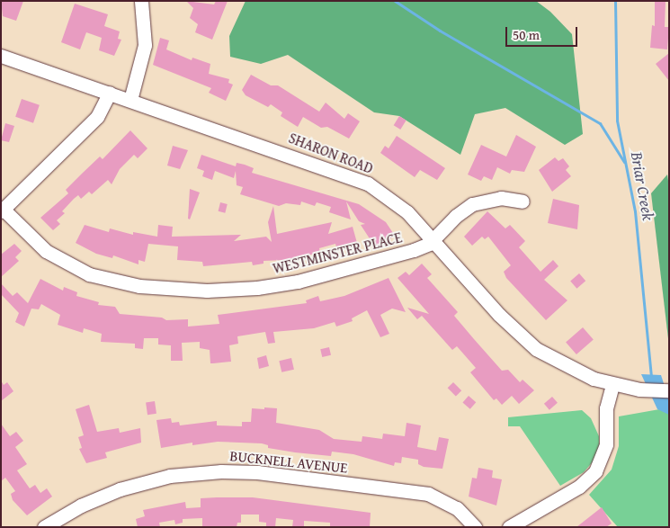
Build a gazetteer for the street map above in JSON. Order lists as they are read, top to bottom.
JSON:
{
  "streets": {
    "street": ["SHARON ROAD", "WESTMINSTER PLACE", "BUCKNELL AVENUE"]
  },
  "crossings": [
    ["SHARON ROAD", "WESTMINSTER PLACE"]
  ],
  "water": ["Briar Creek"],
  "scale_bar": "50 m"
}
